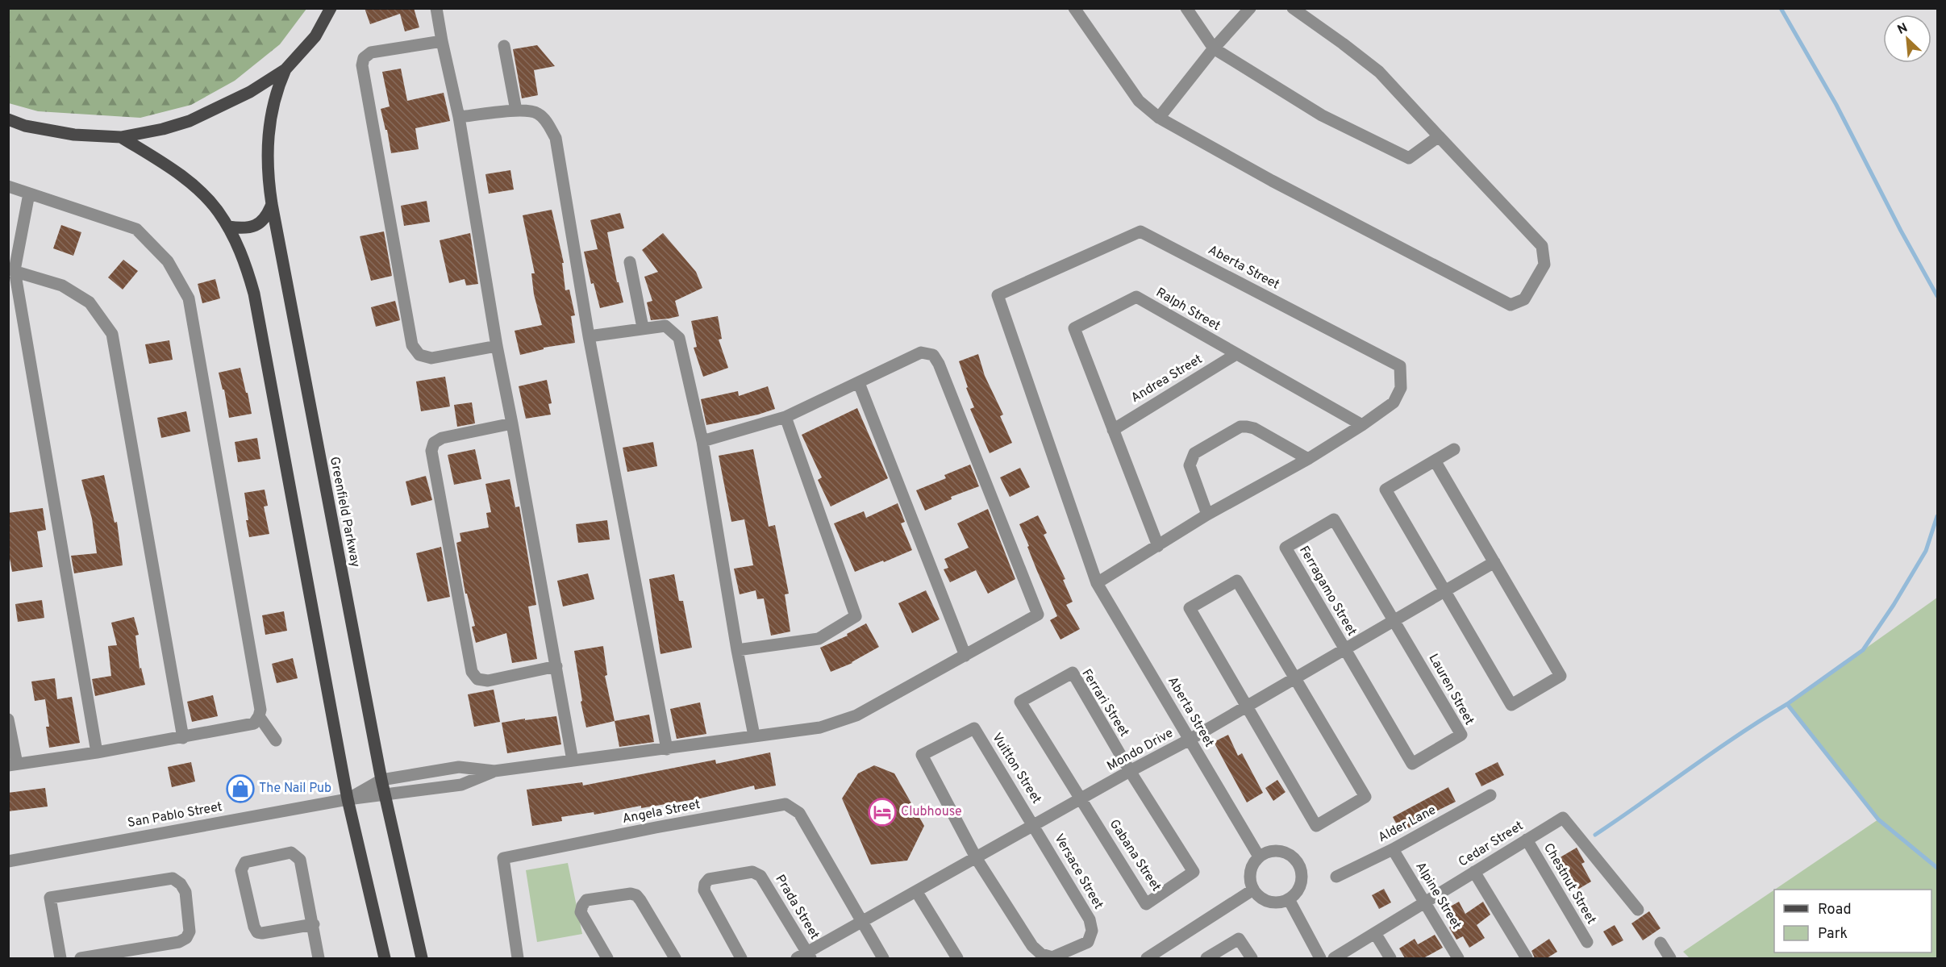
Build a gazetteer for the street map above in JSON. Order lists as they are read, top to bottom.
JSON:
{
  "streets": {
    "main road": ["Greenfield Parkway"],
    "street": [
      "Aberta Street",
      "Ralph Street",
      "Andrea Street",
      "Ferragamo Street",
      "Lauren Street",
      "Ferrari Street",
      "Mondo Drive",
      "Vuitton Street",
      "Angela Street",
      "San Pablo Street",
      "Alder Lane",
      "Cedar Street",
      "Gabana Street",
      "Versace Street",
      "Chestnut Street",
      "Alpine Street",
      "Prada Street"
    ]
  },
  "crossings": [
    ["Aberta Street", "Ralph Street"],
    ["Aberta Street", "Mondo Drive"],
    ["Ralph Street", "Andrea Street"],
    ["Greenfield Parkway", "San Pablo Street"],
    ["Ferragamo Street", "Lauren Street"],
    ["Ferragamo Street", "Mondo Drive"],
    ["Lauren Street", "Mondo Drive"],
    ["Ferrari Street", "Mondo Drive"],
    ["Ferrari Street", "Gabana Street"],
    ["Mondo Drive", "Vuitton Street"],
    ["Mondo Drive", "Angela Street"],
    ["Mondo Drive", "Gabana Street"],
    ["Mondo Drive", "Versace Street"],
    ["Mondo Drive", "Prada Street"],
    ["Vuitton Street", "Versace Street"],
    ["Alder Lane", "Alpine Street"],
    ["Cedar Street", "Chestnut Street"],
    ["Cedar Street", "Alpine Street"]
  ],
  "places": {
    "shop": ["The Nail Pub"],
    "hotel": ["Clubhouse"]
  },
  "legend": ["Road", "Park"],
  "north": "top left"
}
